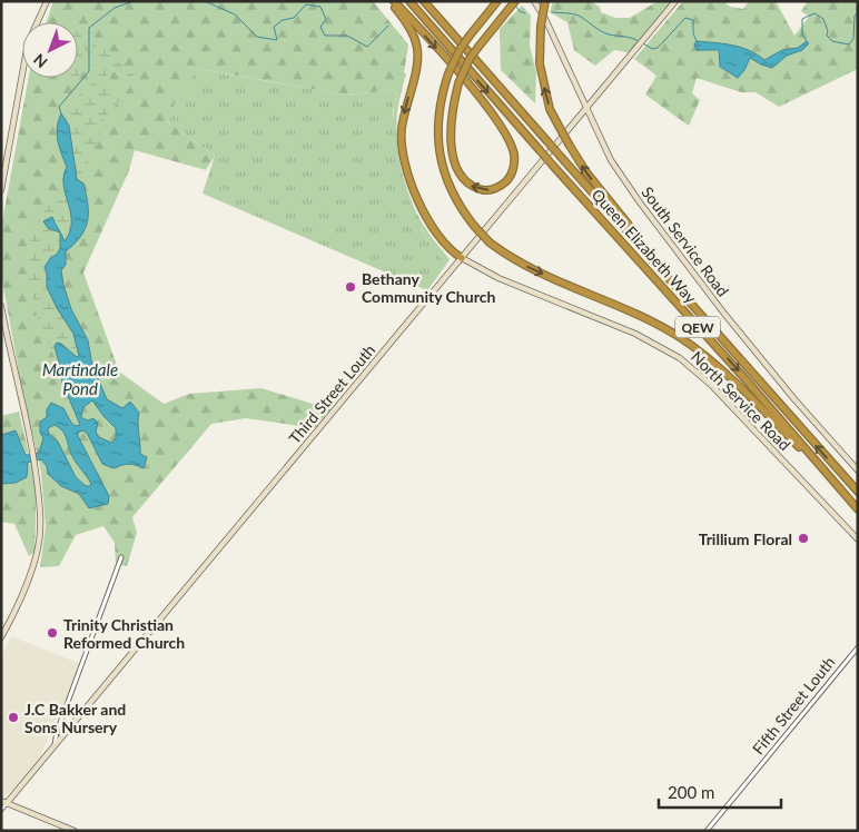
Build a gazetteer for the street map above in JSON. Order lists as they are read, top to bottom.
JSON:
{
  "streets": {
    "highway": ["Queen Elizabeth Way", "QEW"],
    "main road": ["South Service Road", "Third Street Louth", "North Service Road"],
    "street": ["Fifth Street Louth"]
  },
  "crossings": [
    ["South Service Road", "Third Street Louth"],
    ["Third Street Louth", "North Service Road"]
  ],
  "water": ["Martindale Pond"],
  "places": [
    "Bethany Community Church",
    "Trillium Floral",
    "Trinity Christian Reformed Church",
    "J.C Bakker and Sons Nursery"
  ],
  "scale_bar": "200 m",
  "north": "bottom left"
}
